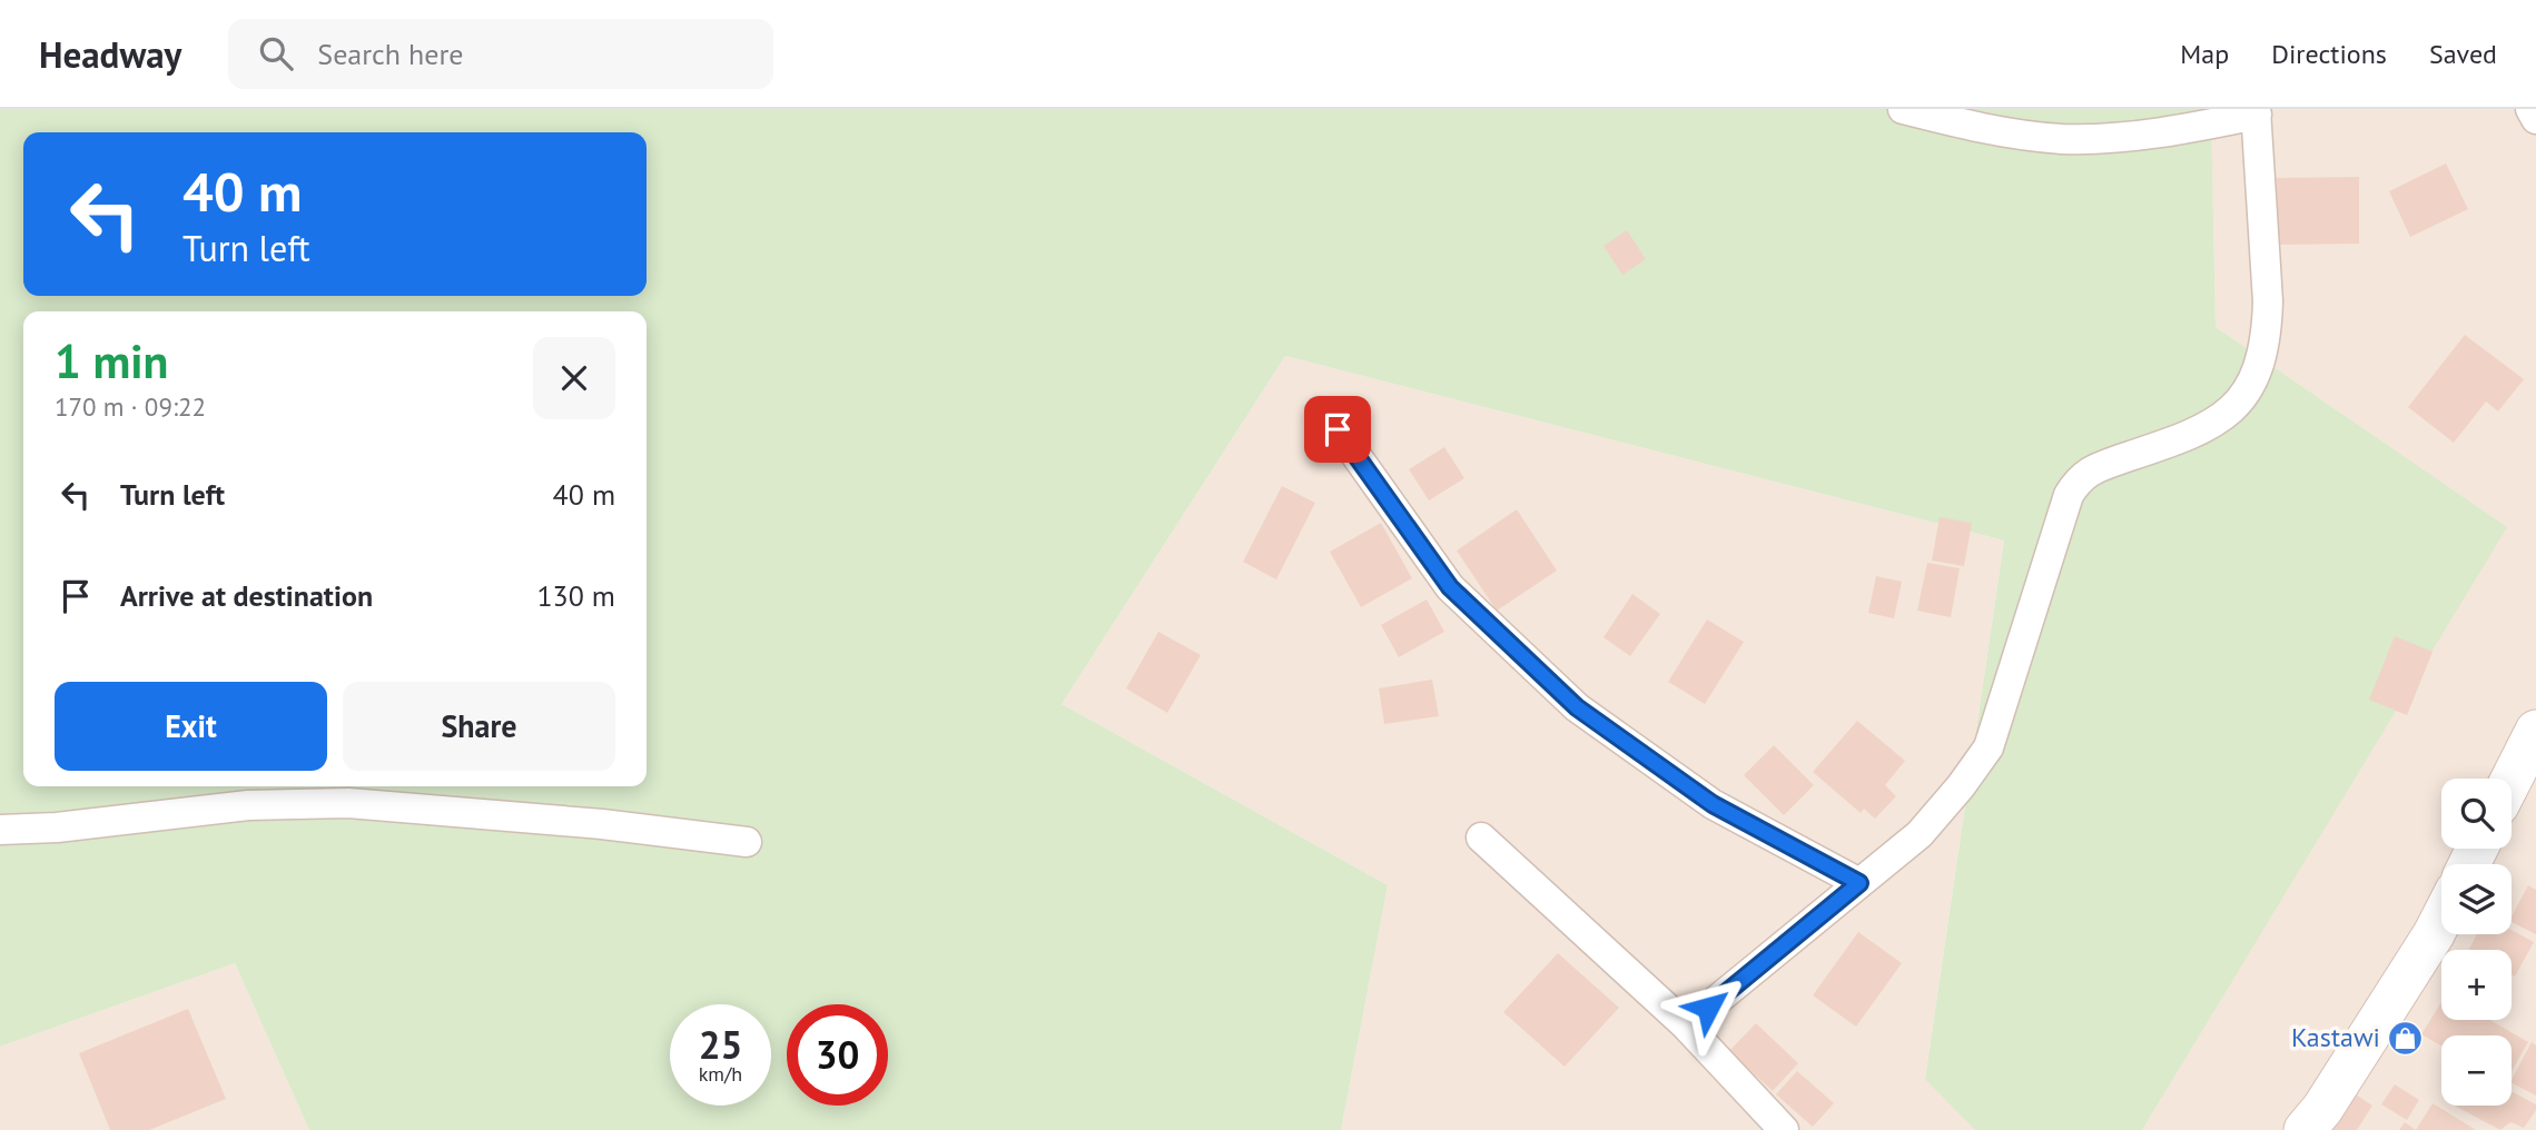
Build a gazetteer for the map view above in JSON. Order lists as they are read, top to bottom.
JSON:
{
  "places": {
    "shop": ["Kastawi"]
  },
  "page": {
    "header": "Headway",
    "search": "Search here",
    "nav": ["Map", "Directions", "Saved"],
    "turn": ["40 m", "Turn left"],
    "heading": ["1 min", "170 m · 09:22"],
    "list": [
      {
        "name": "Turn left",
        "value": "40 m"
      },
      {
        "name": "Arrive at destination",
        "value": "130 m"
      }
    ],
    "buttons": ["Exit", "Share"],
    "map_buttons": ["+", "−"],
    "speed": "25 km/h",
    "limit": "30"
  }
}
